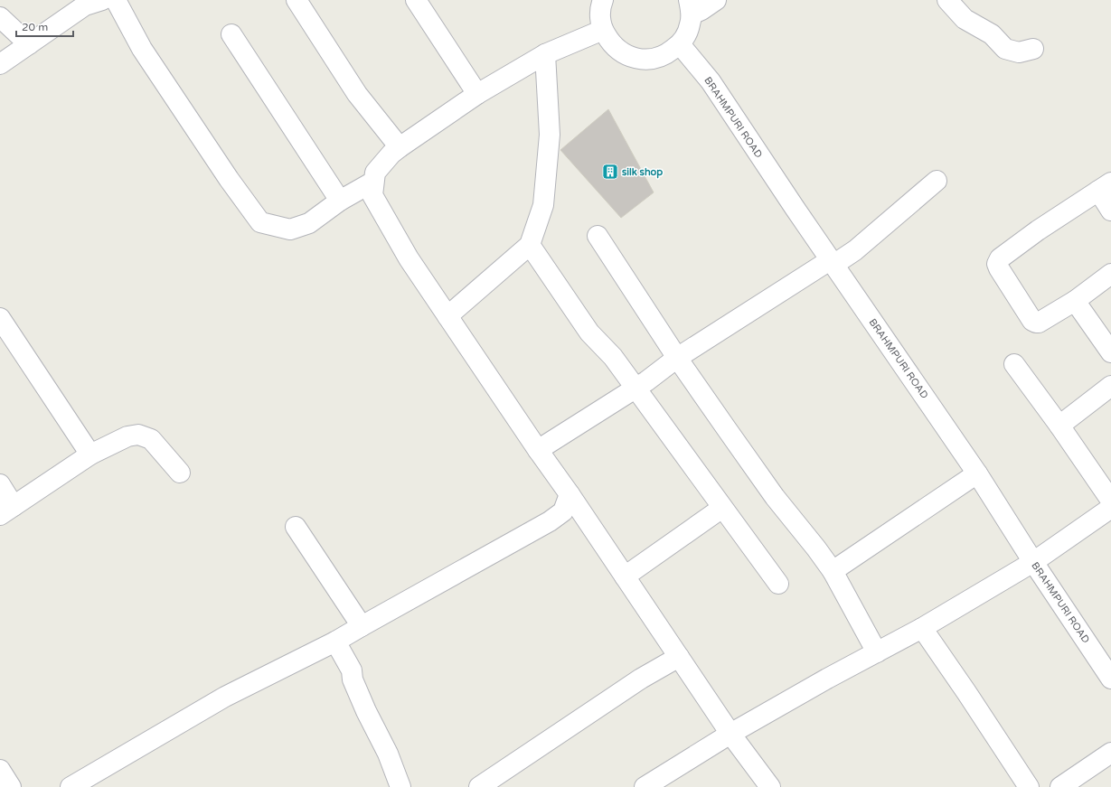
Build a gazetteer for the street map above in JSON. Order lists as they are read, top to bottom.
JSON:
{
  "streets": {
    "street": ["BRAHMPURI ROAD"]
  },
  "places": {
    "building": ["silk shop"]
  },
  "scale_bar": "20 m"
}
